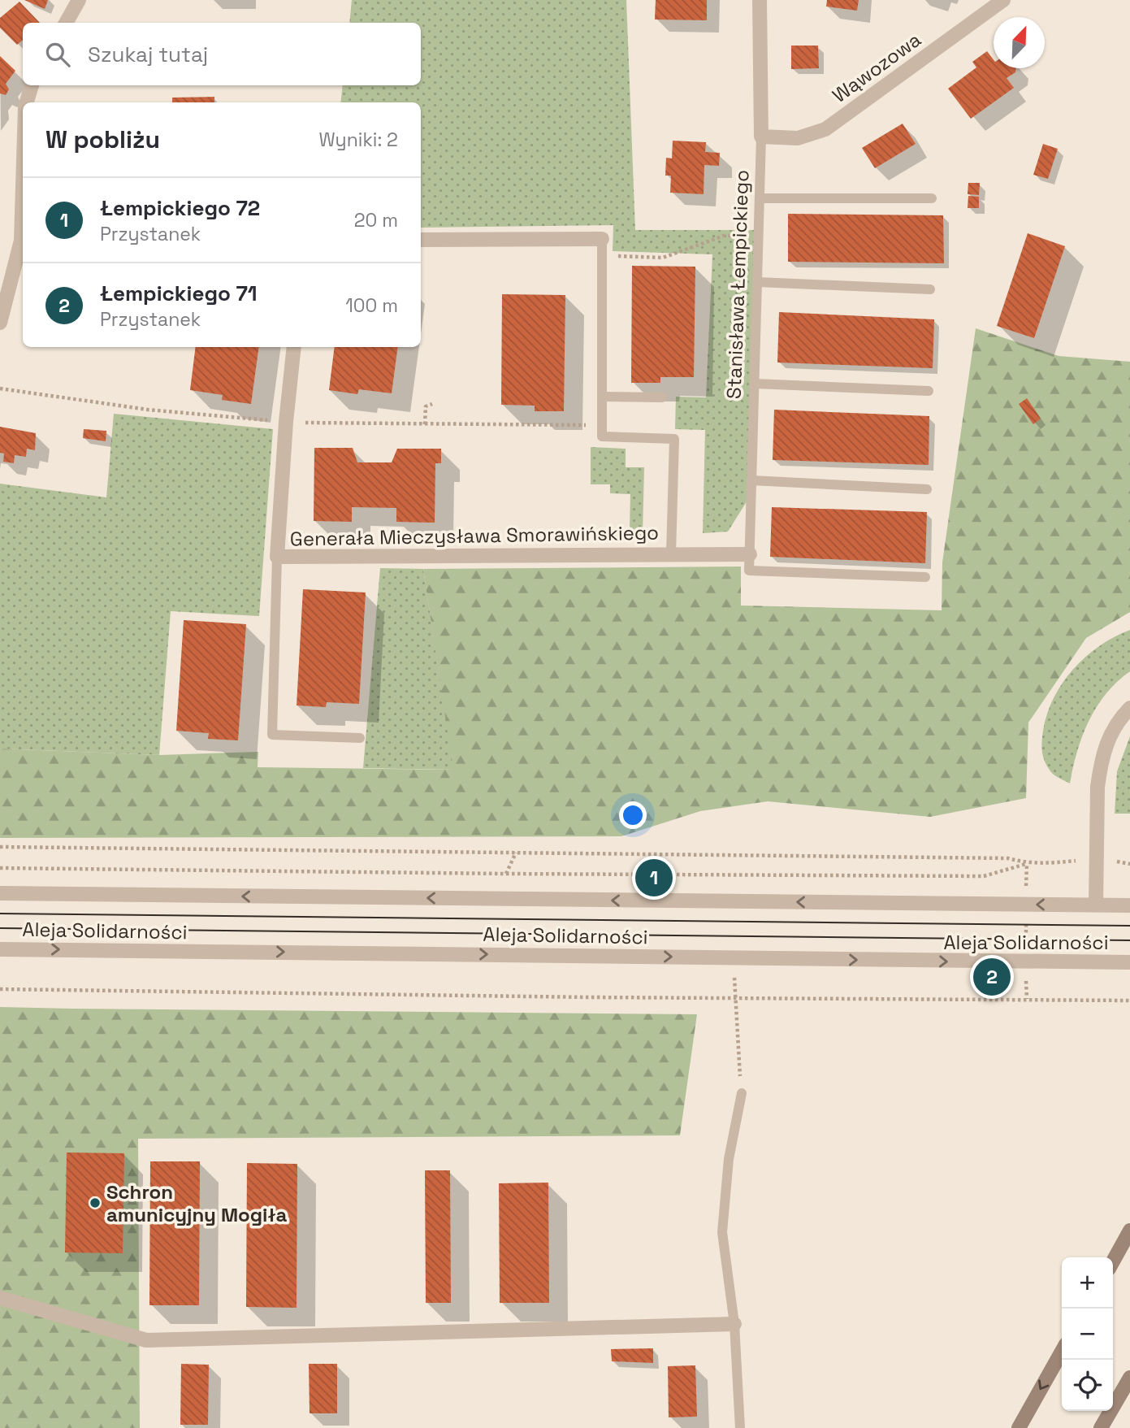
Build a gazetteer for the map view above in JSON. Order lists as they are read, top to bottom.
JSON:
{
  "streets": {
    "street": [
      "Wąwozowa",
      "Stanisława Łempickiego",
      "Generała Mieczysława Smorawińskiego",
      "Aleja Solidarności"
    ]
  },
  "crossings": [
    ["Wąwozowa", "Stanisława Łempickiego"],
    ["Stanisława Łempickiego", "Generała Mieczysława Smorawińskiego"]
  ],
  "places": ["Schron amunicyjny Mogiła"],
  "north": "top right",
  "page": {
    "search": "Szukaj tutaj",
    "heading": ["W pobliżu", "Wyniki: 2"],
    "list": [
      {
        "mark": "1",
        "name": "Łempickiego 72",
        "note": "Przystanek",
        "value": "20 m"
      },
      {
        "mark": "2",
        "name": "Łempickiego 71",
        "note": "Przystanek",
        "value": "100 m"
      }
    ],
    "pins": ["1", "2"],
    "map_buttons": ["+", "−"]
  }
}
